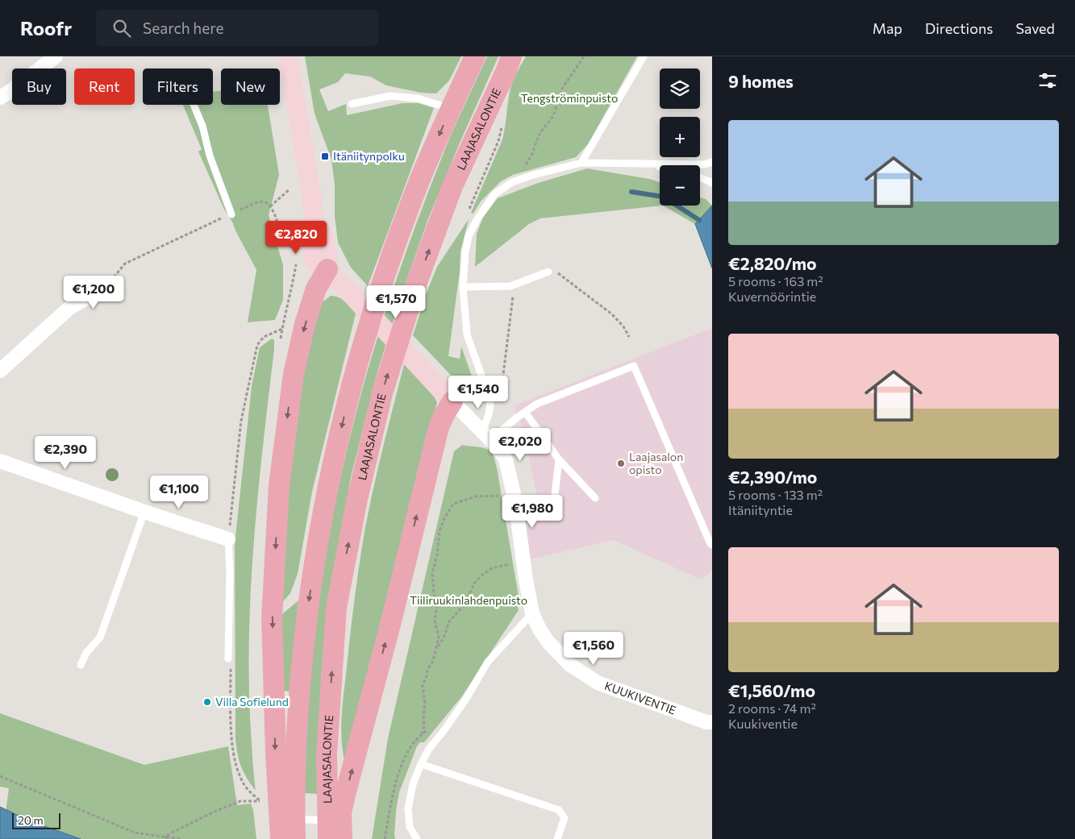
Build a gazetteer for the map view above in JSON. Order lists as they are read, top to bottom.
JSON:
{
  "streets": {
    "main road": ["LAAJASALONTIE", "KUUKIVENTIE"]
  },
  "parks": ["Tengströminpuisto", "Tiiliruukinlahdenpuisto"],
  "places": {
    "transit": ["Itäniitynpolku"],
    "other": ["Laajasalon opisto", "Villa Sofielund"]
  },
  "scale_bar": "20 m",
  "page": {
    "header": "Roofr",
    "search": "Search here",
    "nav": ["Map", "Directions", "Saved"],
    "heading": "9 homes",
    "map_buttons": ["+", "−"],
    "chip": [
      "Buy",
      "Rent",
      "Filters",
      "New"
    ],
    "list": [
      {
        "name": "€2,820/mo",
        "note": "5 rooms · 163 m² · Kuvernöörintie"
      },
      {
        "name": "€2,390/mo",
        "note": "5 rooms · 133 m² · Itäniityntie"
      },
      {
        "name": "€1,560/mo",
        "note": "2 rooms · 74 m² · Kuukiventie"
      }
    ],
    "price": [
      "€2,820",
      "€1,200",
      "€1,570",
      "€1,540",
      "€2,020",
      "€2,390",
      "€1,100",
      "€1,980",
      "€1,560"
    ],
    "scale": "20 m"
  }
}
